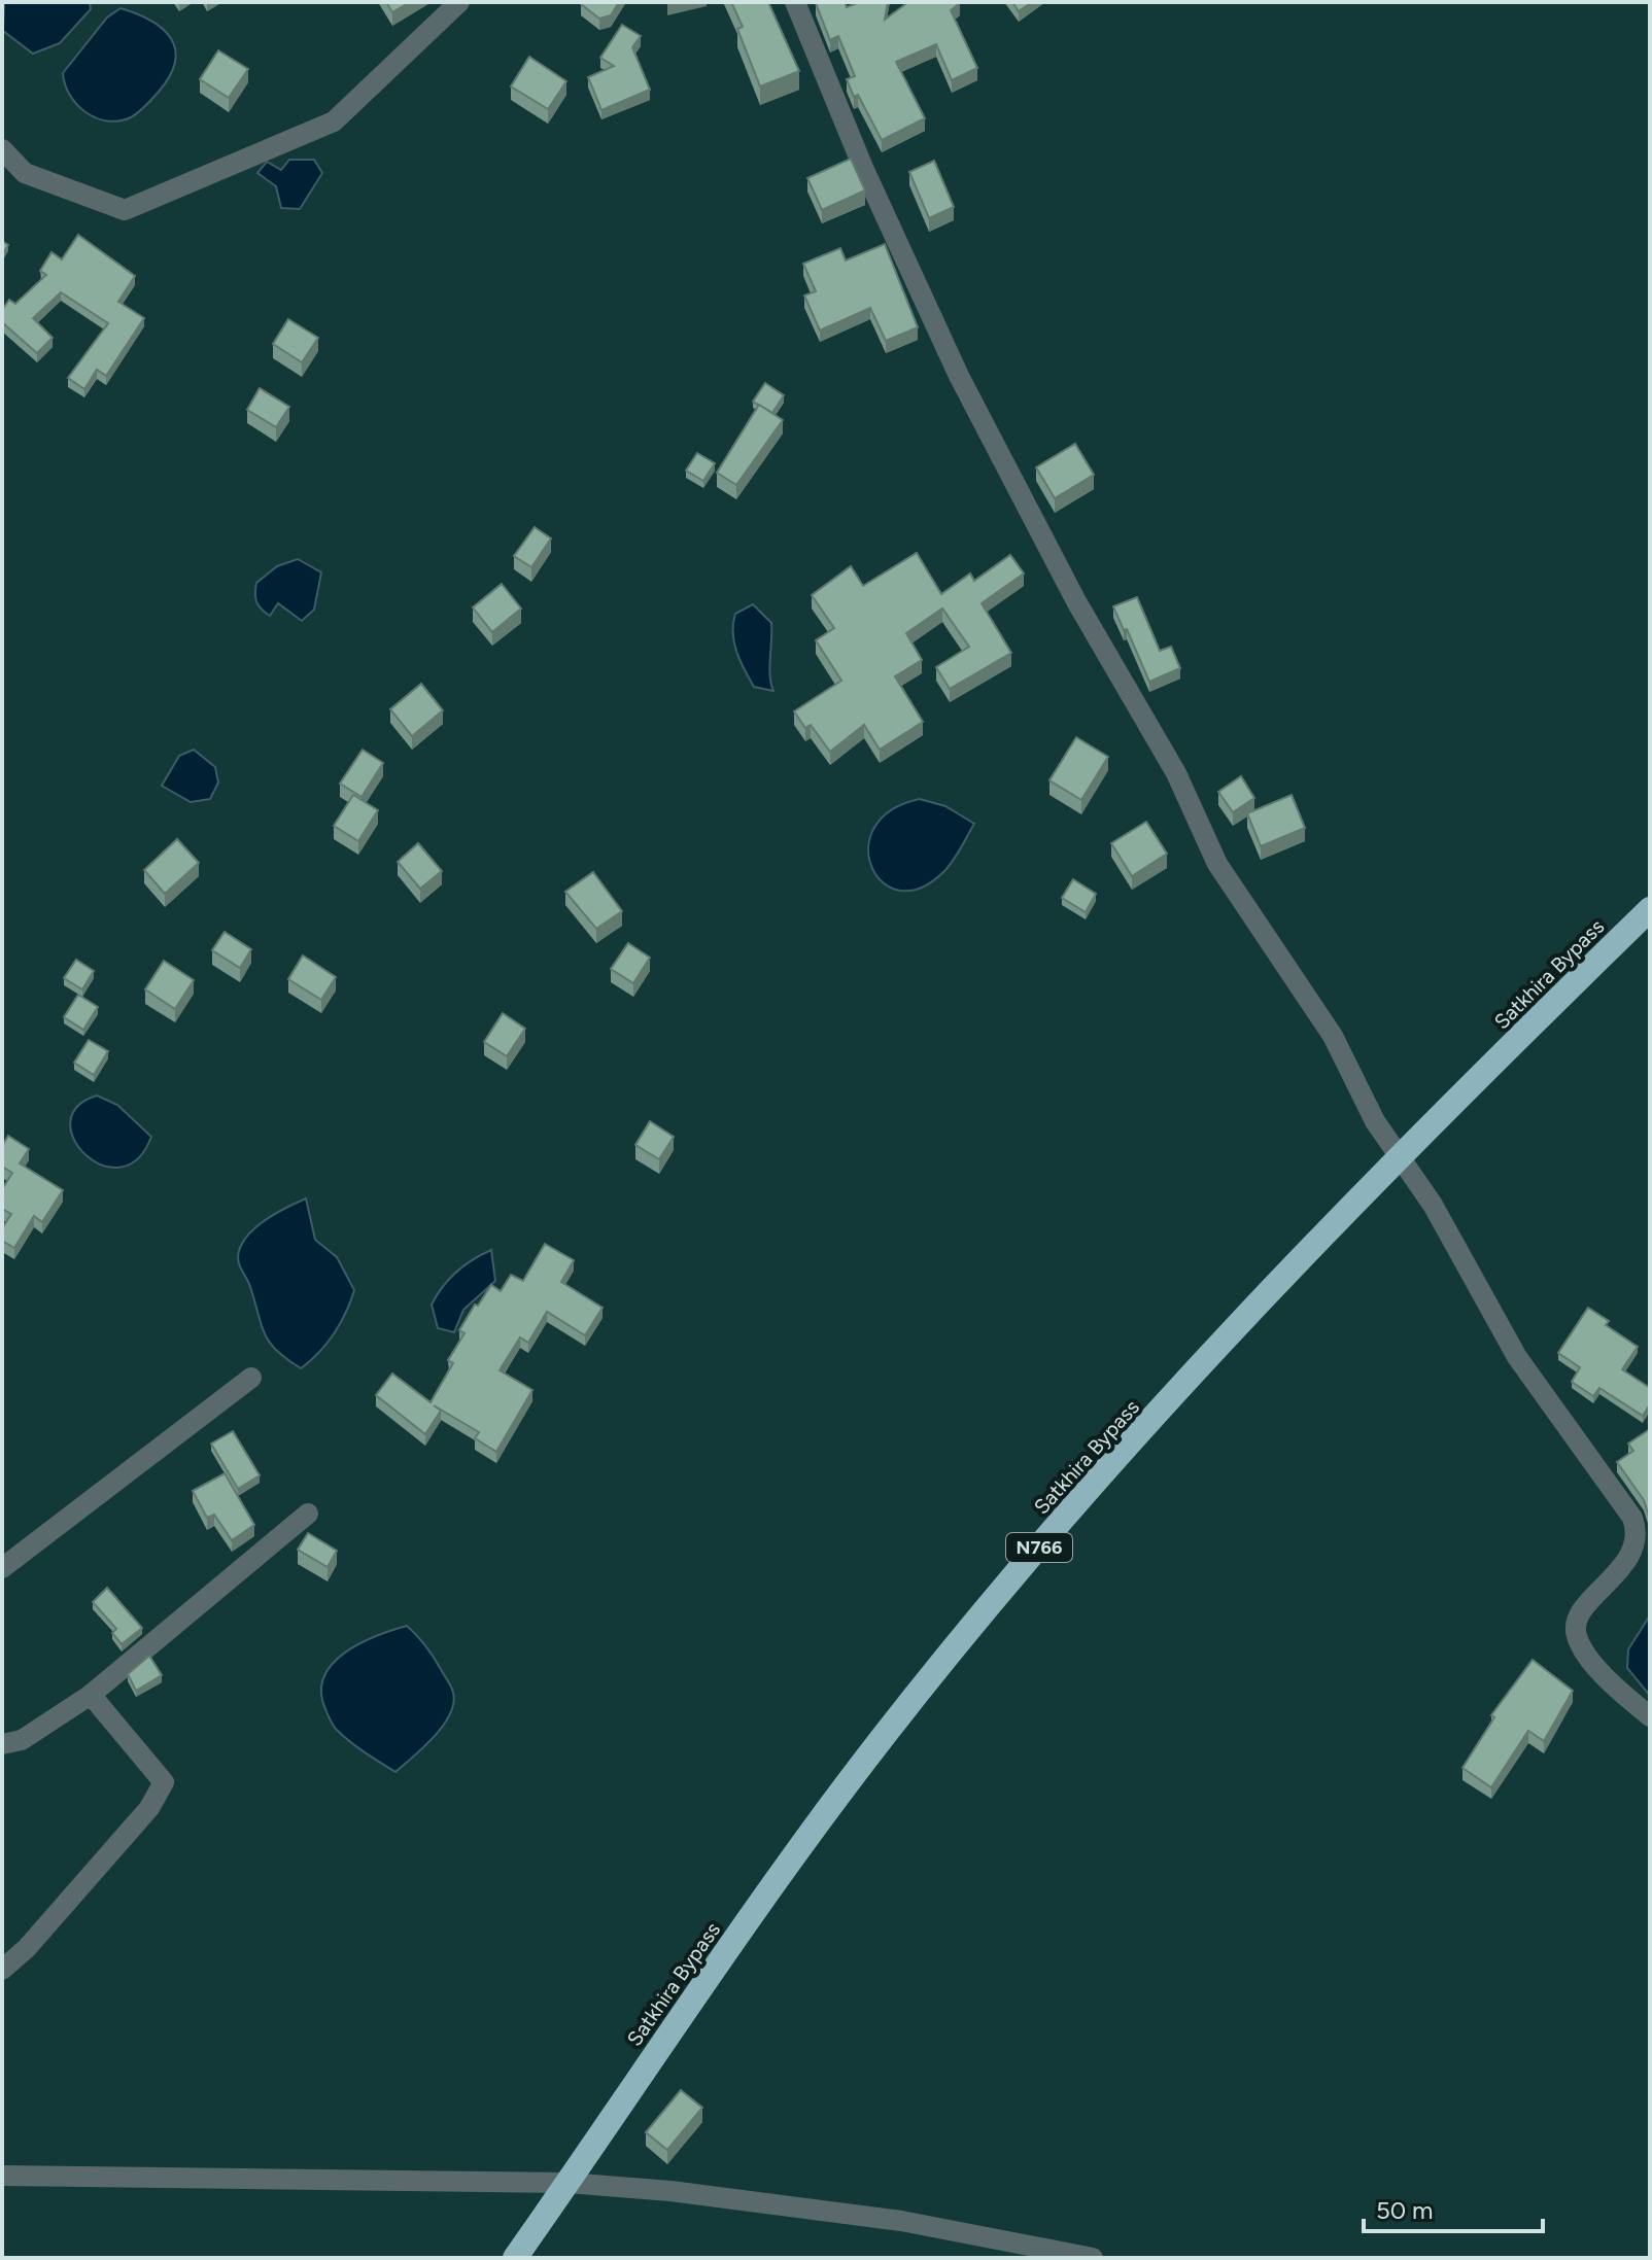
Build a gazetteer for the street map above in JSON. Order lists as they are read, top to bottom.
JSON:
{
  "streets": {
    "highway": ["Satkhira Bypass", "N766"]
  },
  "scale_bar": "50 m"
}
